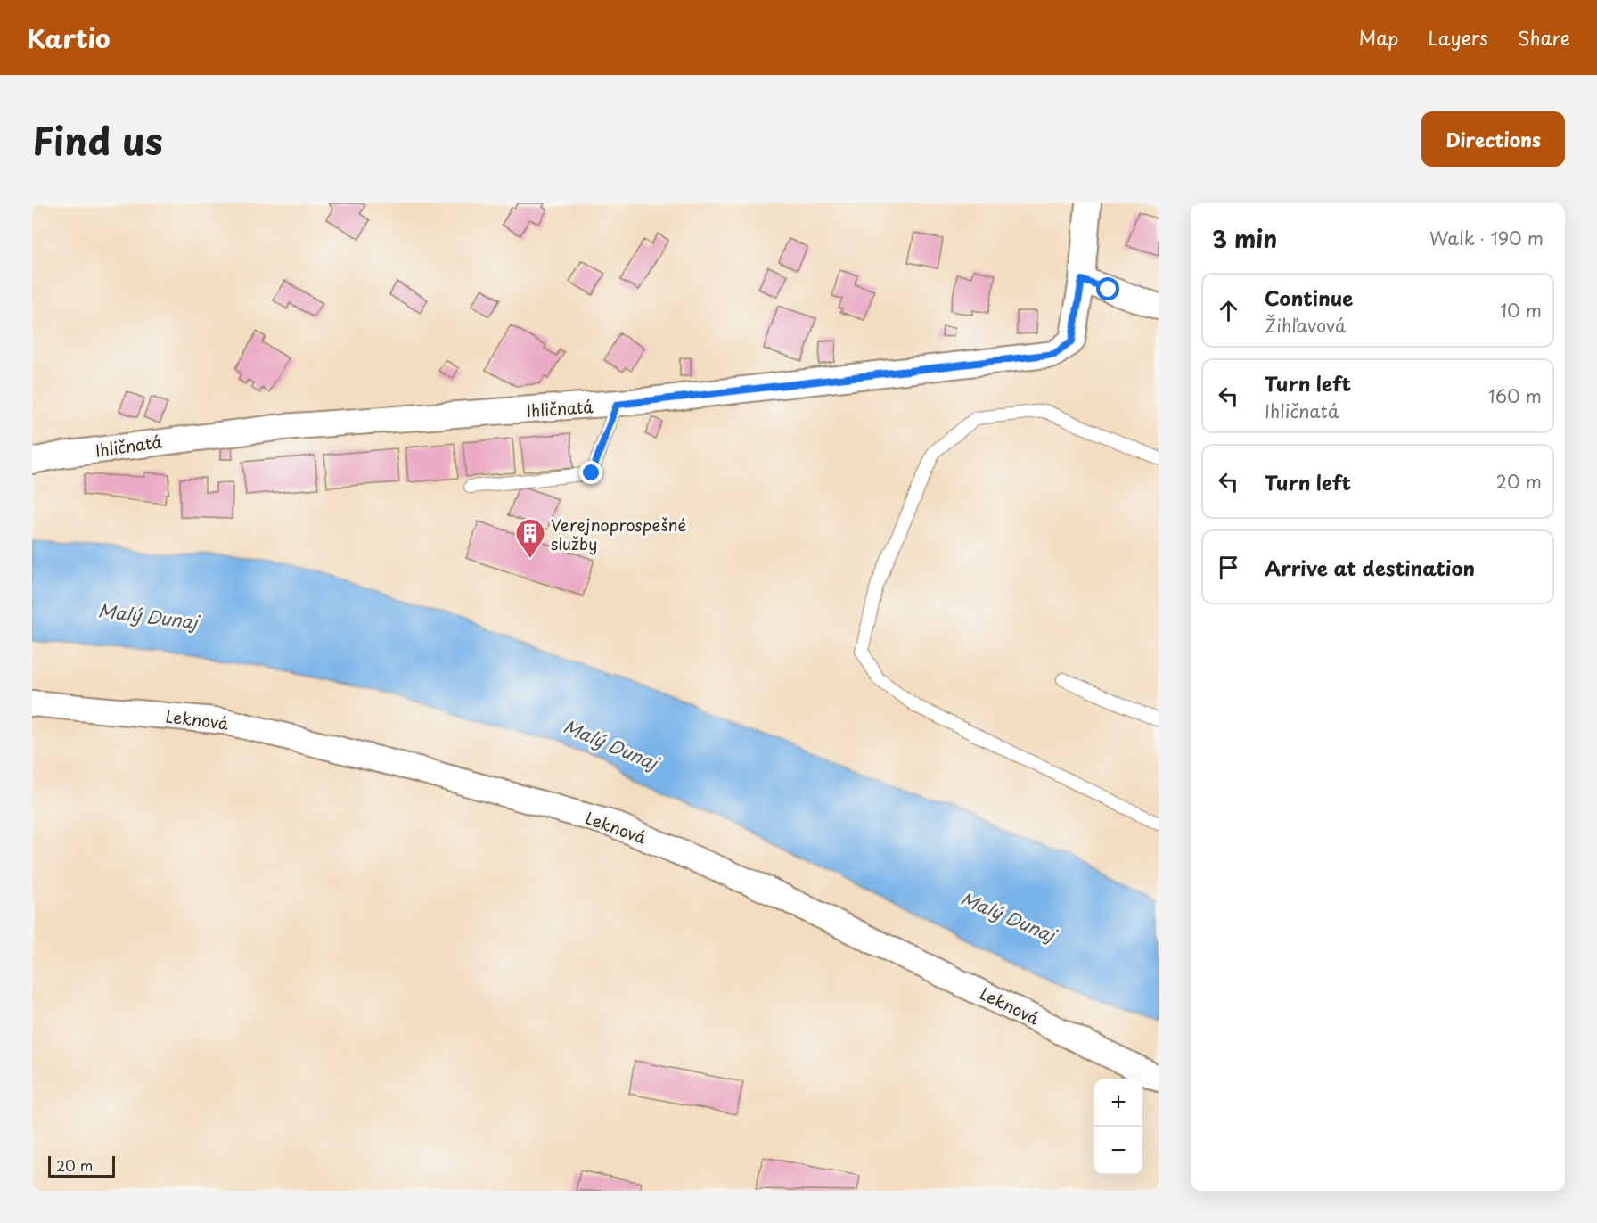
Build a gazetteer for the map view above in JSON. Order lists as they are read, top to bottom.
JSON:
{
  "streets": {
    "street": ["Ihličnatá", "Leknová"]
  },
  "water": ["Malý Dunaj"],
  "places": {
    "building": ["Verejnoprospešné služby"]
  },
  "scale_bar": "20 m",
  "page": {
    "header": "Kartio",
    "nav": ["Map", "Layers", "Share"],
    "title": "Find us",
    "buttons": "Directions",
    "heading": ["3 min", "Walk · 190 m"],
    "list": [
      ["Continue", "Žihľavová", "10 m"],
      ["Turn left", "Ihličnatá", "160 m"],
      ["Turn left", "20 m"],
      "Arrive at destination"
    ],
    "map_buttons": ["+", "−"],
    "scale": "20 m"
  }
}
